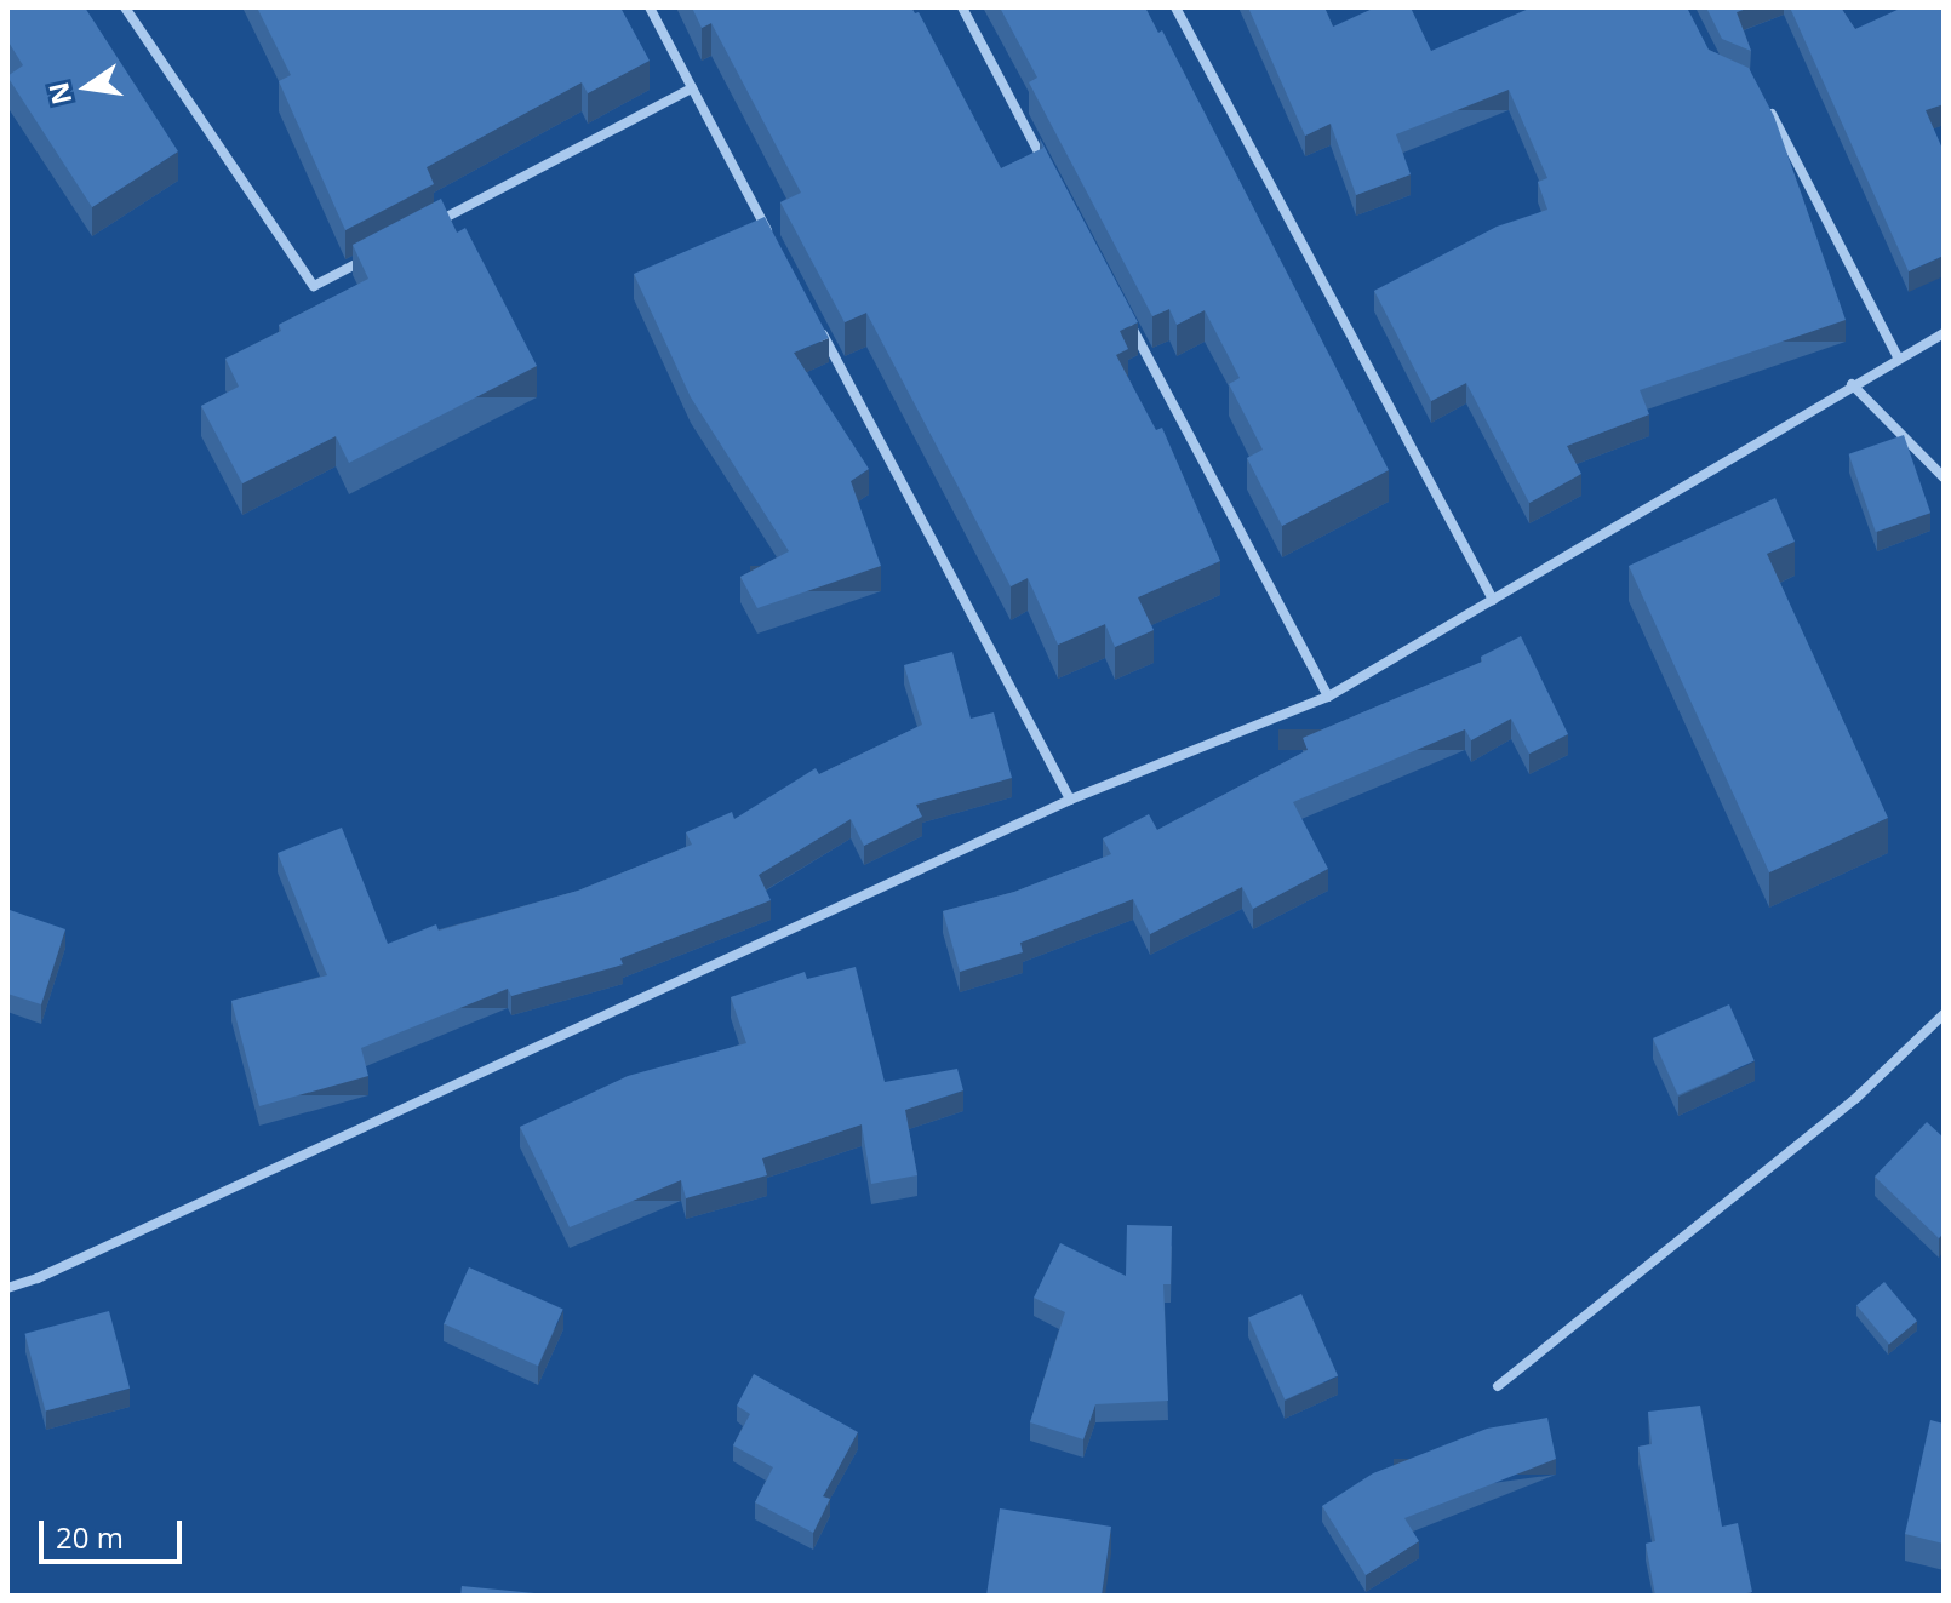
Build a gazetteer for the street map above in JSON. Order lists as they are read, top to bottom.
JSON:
{
  "scale_bar": "20 m",
  "north": "left"
}
